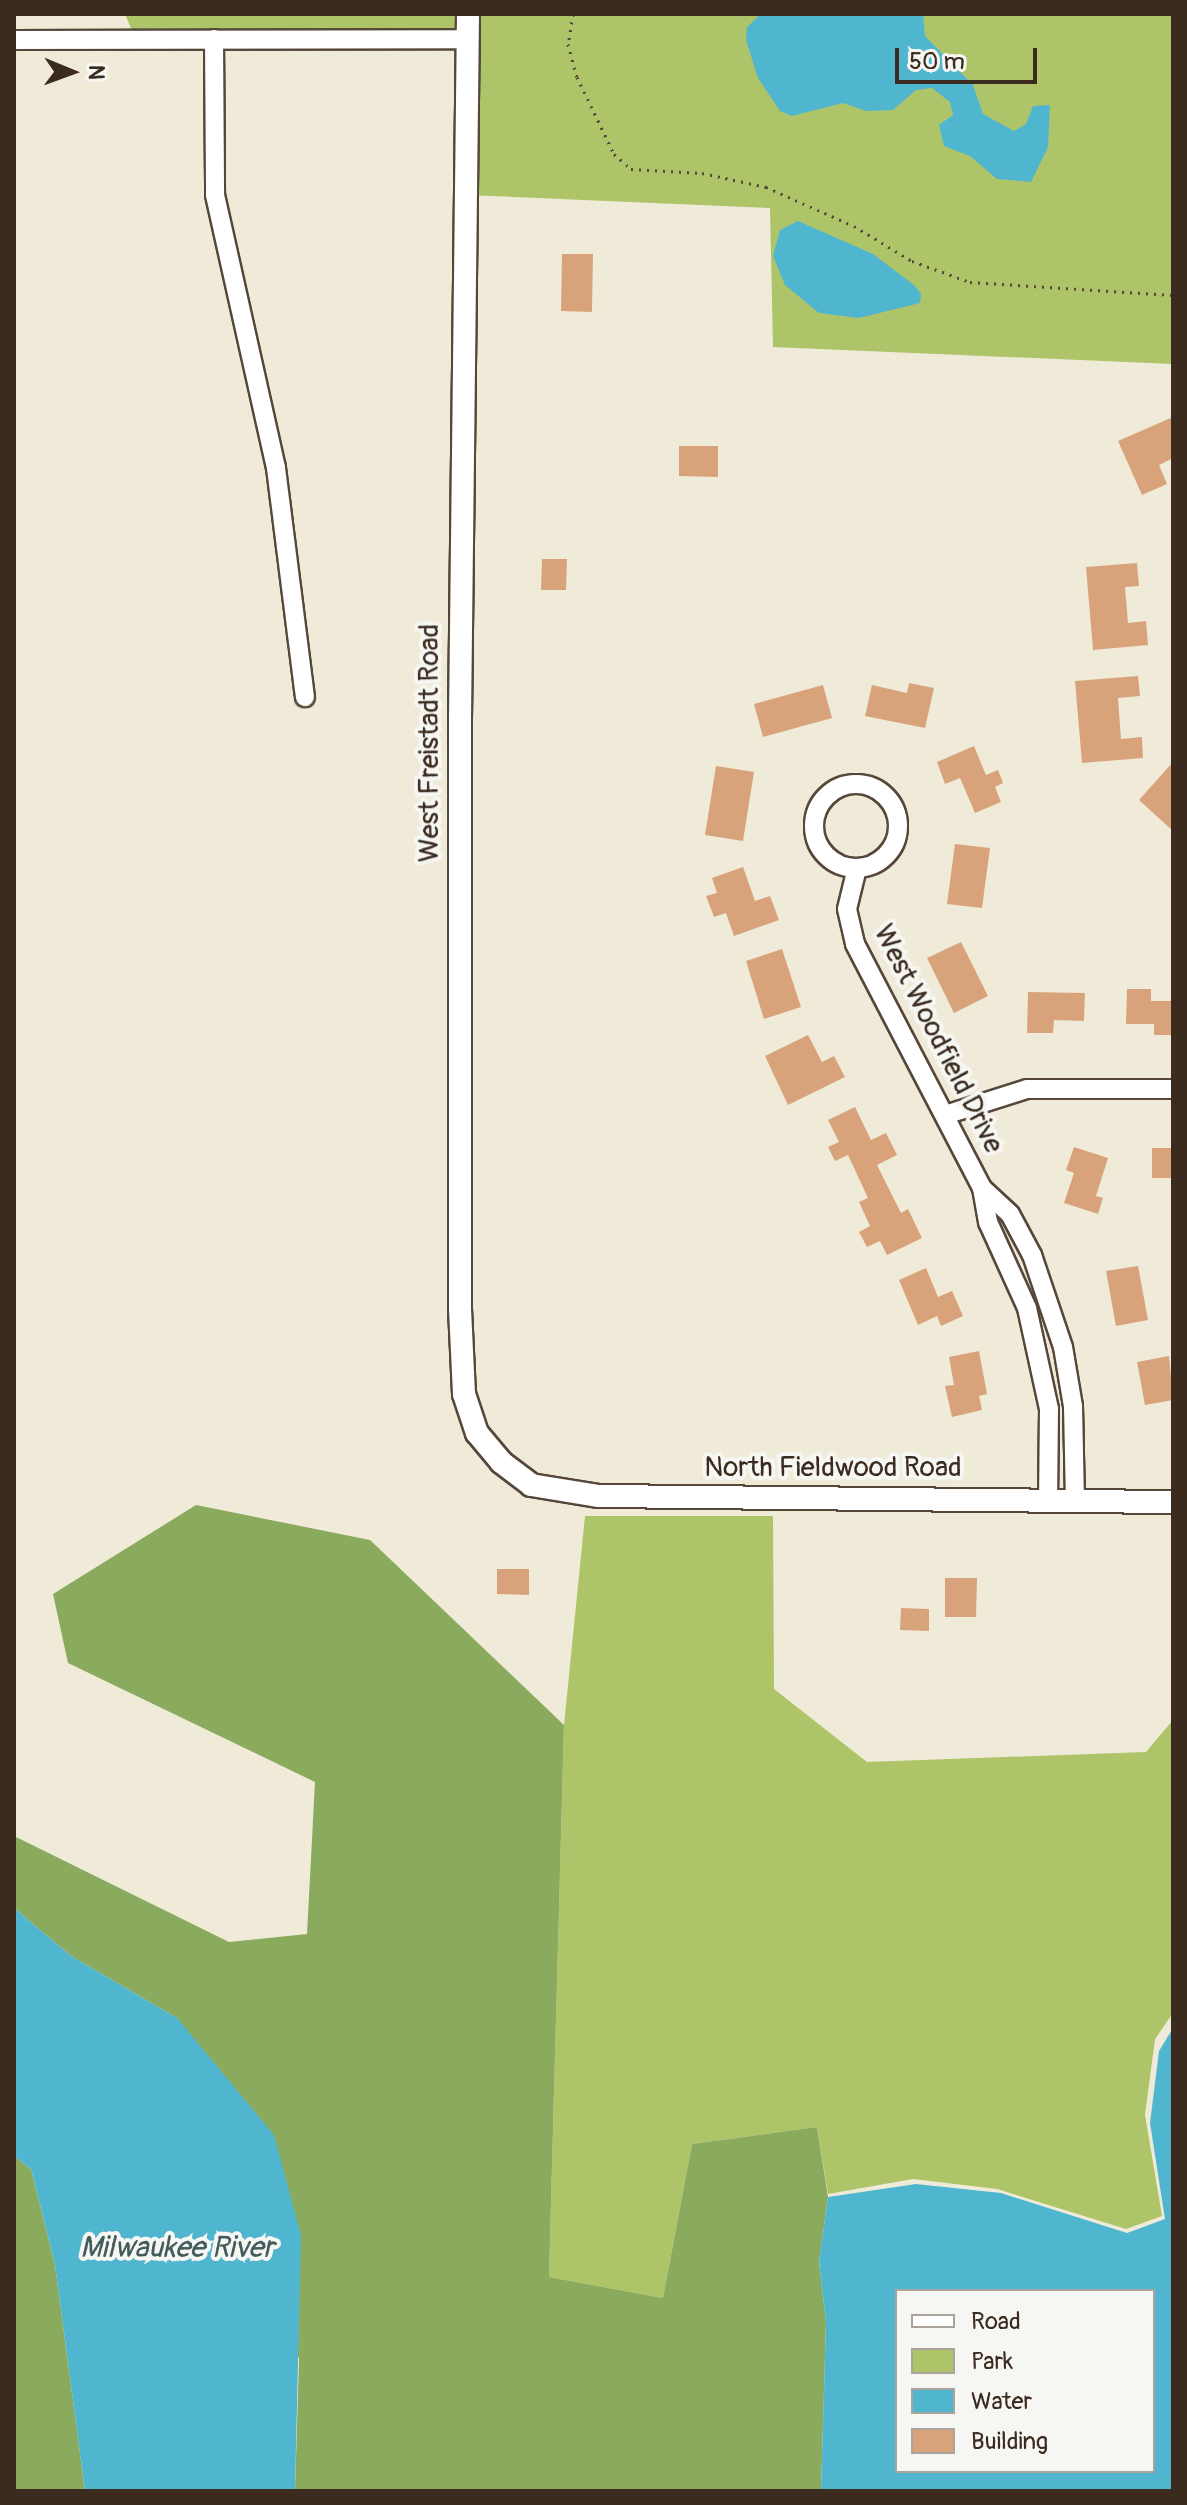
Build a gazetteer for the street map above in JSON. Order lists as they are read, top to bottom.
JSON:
{
  "streets": {
    "street": ["West Freistadt Road", "West Woodfield Drive", "North Fieldwood Road"]
  },
  "crossings": [
    ["West Freistadt Road", "North Fieldwood Road"],
    ["West Woodfield Drive", "North Fieldwood Road"]
  ],
  "water": ["Milwaukee River"],
  "legend": [
    "Road",
    "Park",
    "Water",
    "Building"
  ],
  "scale_bar": "50 m",
  "north": "right"
}
